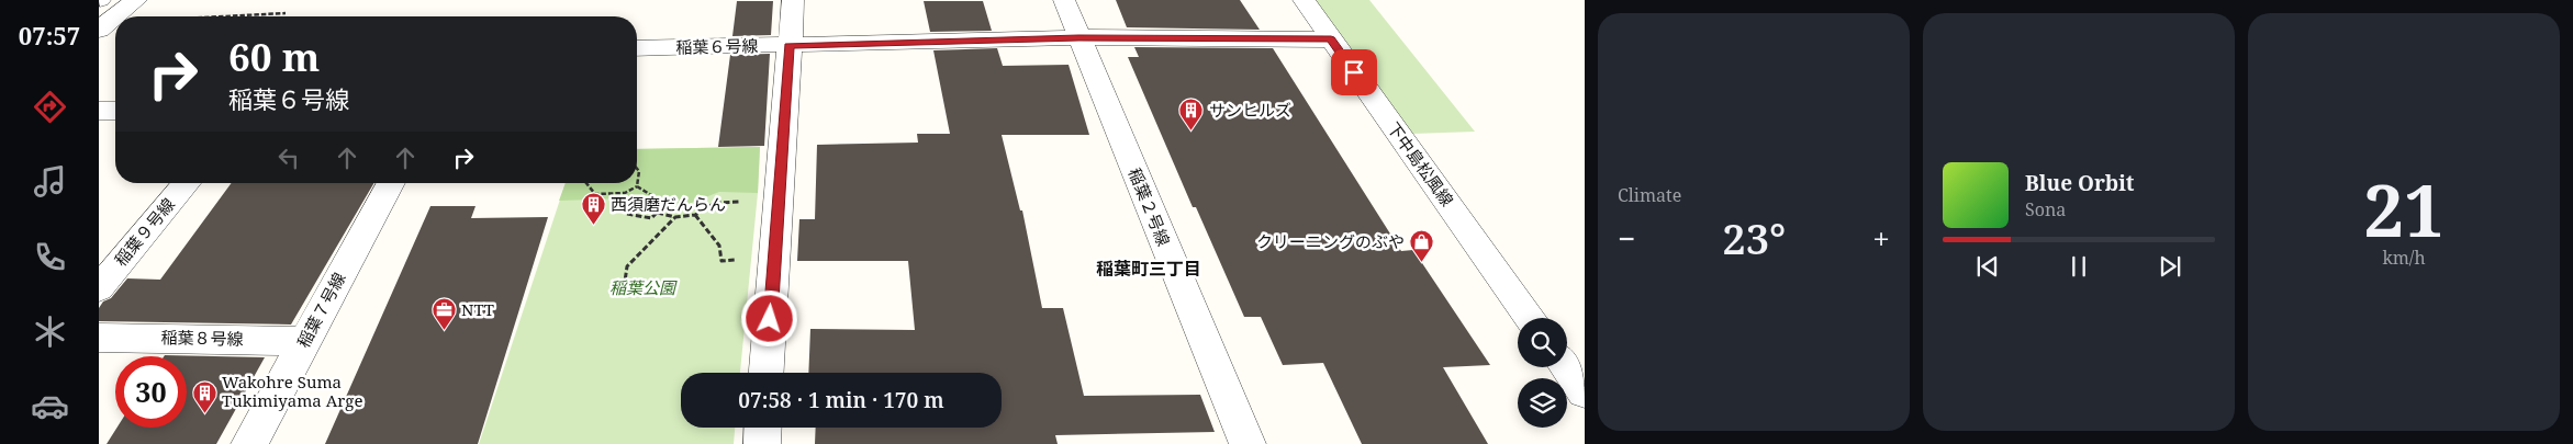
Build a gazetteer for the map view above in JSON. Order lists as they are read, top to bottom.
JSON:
{
  "streets": {
    "street": [
      "稲葉６号線",
      "下中島松風線",
      "稲葉２号線",
      "稲葉９号線",
      "稲葉７号線",
      "稲葉８号線"
    ]
  },
  "crossings": [
    ["稲葉６号線", "下中島松風線"],
    ["稲葉６号線", "稲葉２号線"],
    ["稲葉７号線", "稲葉８号線"]
  ],
  "districts": ["稲葉町三丁目"],
  "parks": ["稲葉公園"],
  "places": {
    "building": ["サンヒルズ", "西須磨だんらん", "Wakohre Suma Tukimiyama Arge"],
    "shop": ["クリーニングのぶや"],
    "office": ["NTT"]
  },
  "page": {
    "tabs": "07:57",
    "tile": [
      "Climate",
      ["21", "km/h"]
    ],
    "turn": ["60 m", "稲葉６号線"],
    "song": ["Blue Orbit", "Sona"],
    "heat": ["−", "23°", "+"],
    "limit": "30",
    "trip": "07:58 · 1 min · 170 m"
  }
}
